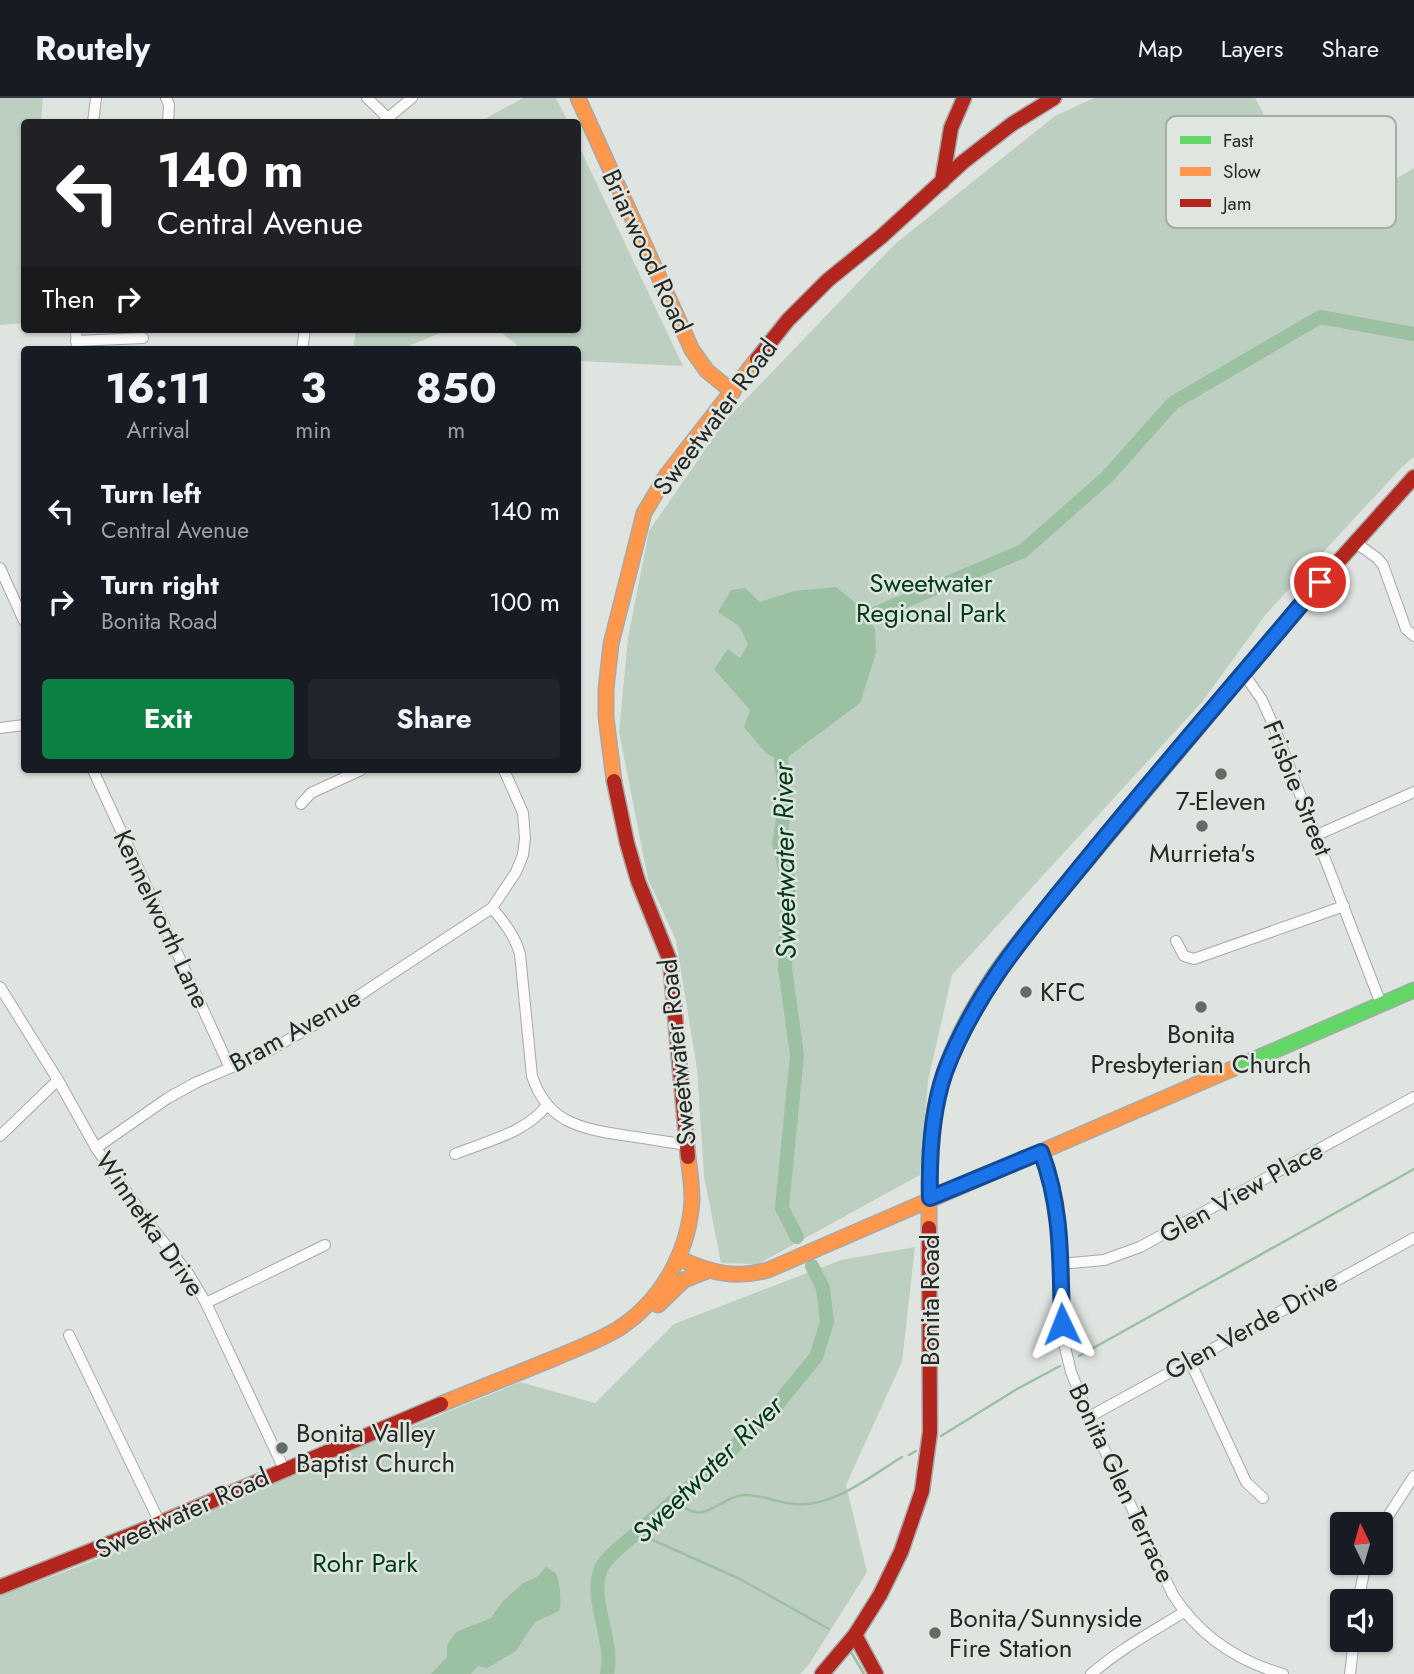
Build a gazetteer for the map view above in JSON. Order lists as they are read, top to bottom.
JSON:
{
  "streets": {
    "main road": ["Briarwood Road", "Sweetwater Road", "Bonita Road"],
    "street": [
      "Frisbie Street",
      "Kennelworth Lane",
      "Bram Avenue",
      "Glen View Place",
      "Winnetka Drive",
      "Glen Verde Drive",
      "Bonita Glen Terrace"
    ]
  },
  "crossings": [
    ["Briarwood Road", "Sweetwater Road"],
    ["Sweetwater Road", "Winnetka Drive"],
    ["Frisbie Street", "Bonita Road"],
    ["Kennelworth Lane", "Bram Avenue"],
    ["Bram Avenue", "Winnetka Drive"],
    ["Glen View Place", "Bonita Glen Terrace"],
    ["Glen Verde Drive", "Bonita Glen Terrace"]
  ],
  "water": ["Sweetwater River"],
  "parks": ["Sweetwater Regional Park", "Rohr Park"],
  "places": [
    "7-Eleven",
    "Murrieta's",
    "KFC",
    "Bonita Presbyterian Church",
    "Bonita Valley Baptist Church",
    "Bonita/Sunnyside Fire Station"
  ],
  "legend": ["Fast", "Slow", "Jam"],
  "north": "top",
  "page": {
    "header": "Routely",
    "nav": ["Map", "Layers", "Share"],
    "turn": ["140 m", "Central Avenue"],
    "then": "Then",
    "eta": [
      "16:11",
      "Arrival",
      "3",
      "min",
      "850",
      "m"
    ],
    "list": [
      {
        "name": "Turn left",
        "note": "Central Avenue",
        "value": "140 m"
      },
      {
        "name": "Turn right",
        "note": "Bonita Road",
        "value": "100 m"
      }
    ],
    "buttons": ["Exit", "Share"]
  }
}
